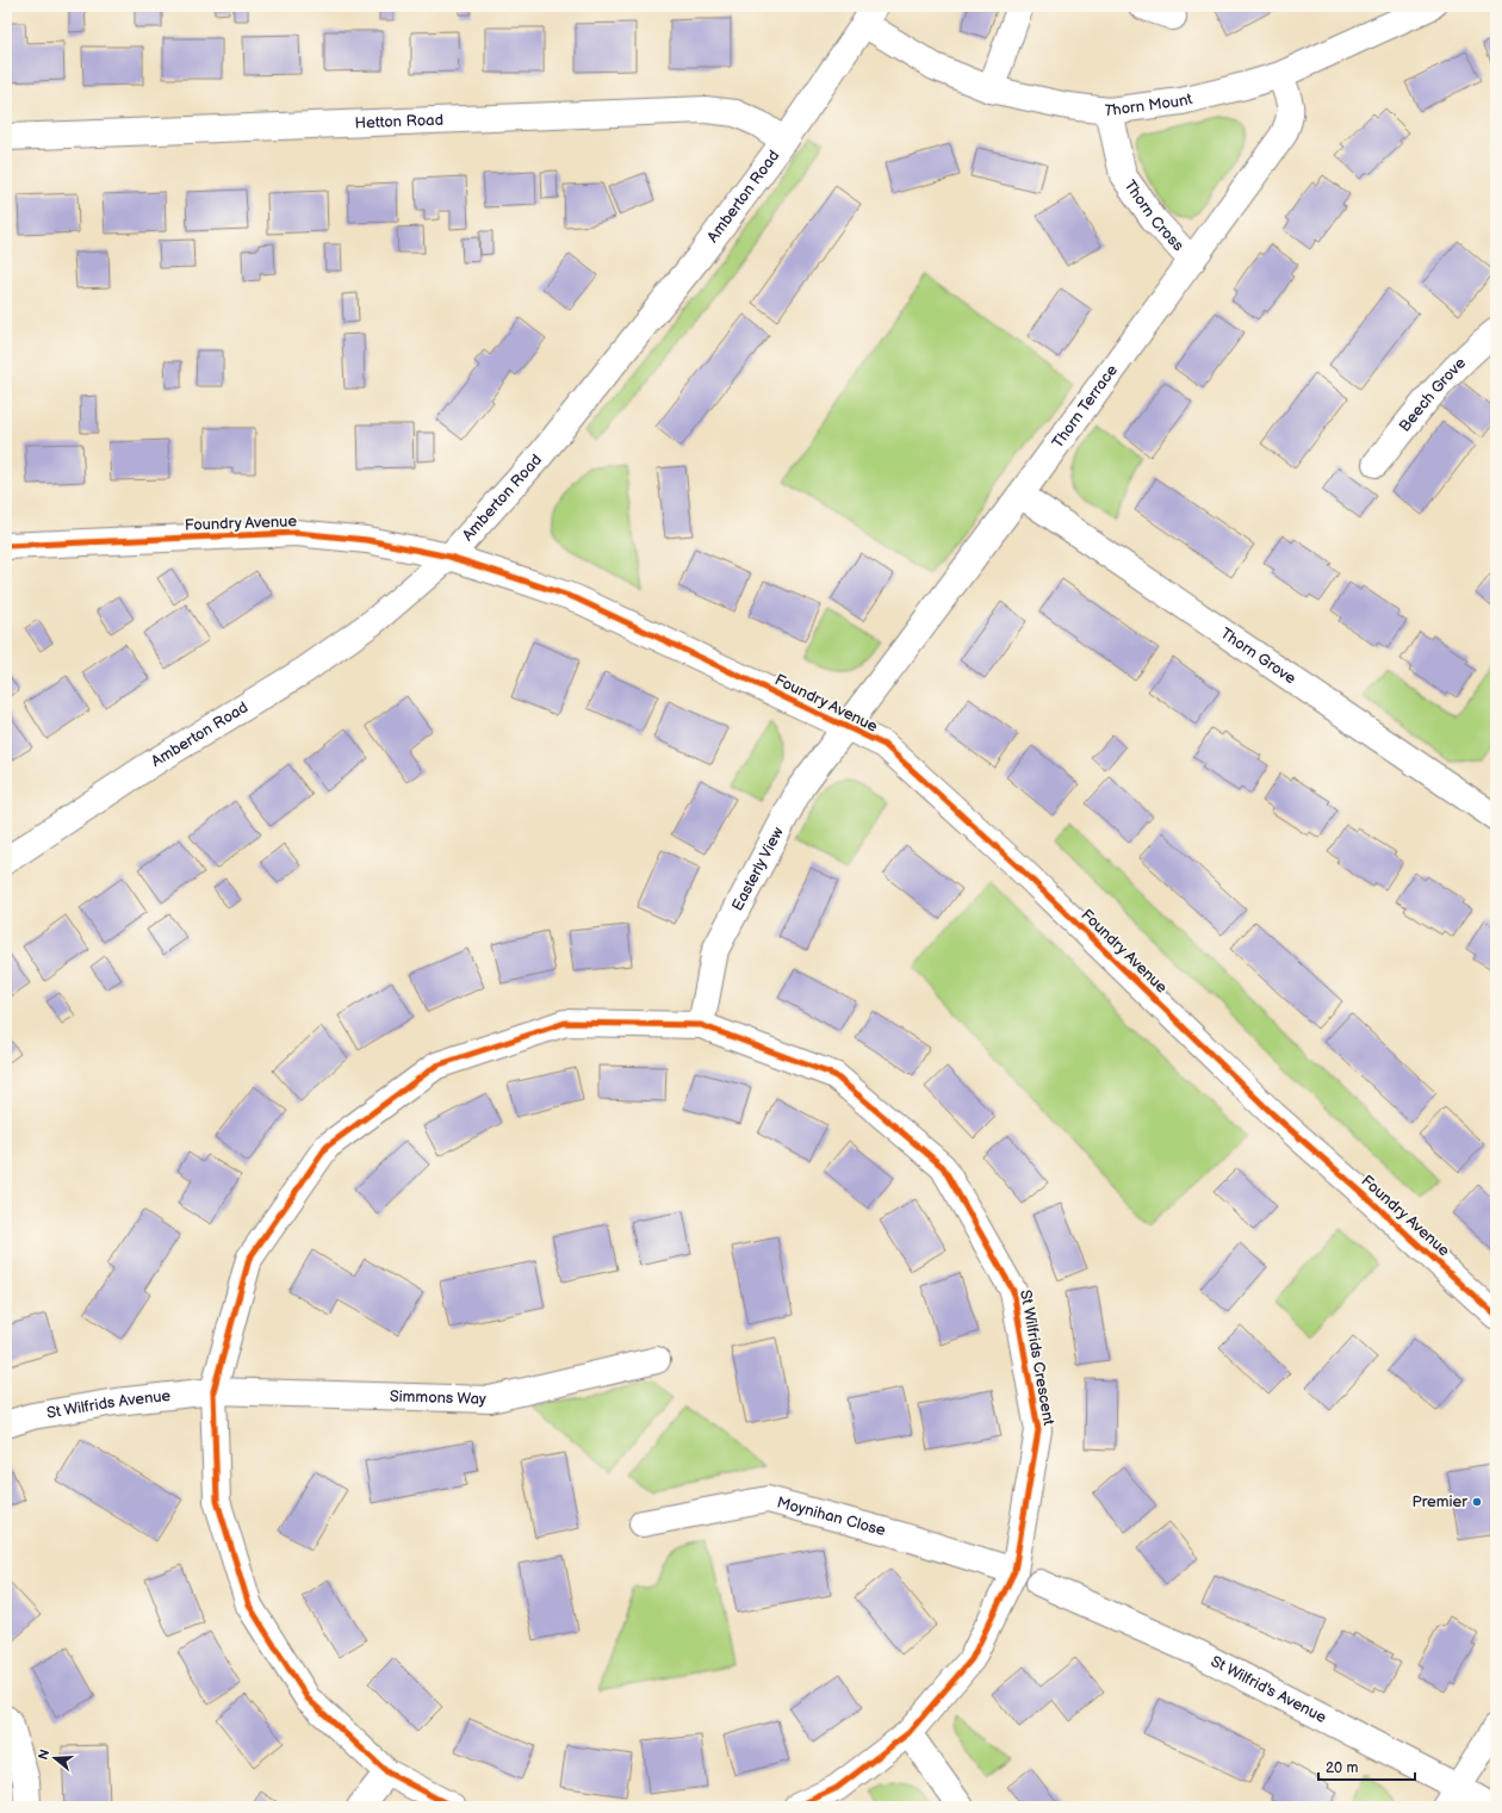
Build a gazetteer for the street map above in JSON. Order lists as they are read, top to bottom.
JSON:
{
  "streets": {
    "street": [
      "Thorn Mount",
      "Hetton Road",
      "Amberton Road",
      "Thorn Cross",
      "Beech Grove",
      "Thorn Terrace",
      "Foundry Avenue",
      "Thorn Grove",
      "Easterly View",
      "St Wilfrids Crescent",
      "Simmons Way",
      "St Wilfrids Avenue",
      "Moynihan Close",
      "St Wilfrid's Avenue"
    ]
  },
  "crossings": [
    ["Thorn Mount", "Amberton Road"],
    ["Thorn Mount", "Thorn Cross"],
    ["Thorn Mount", "Thorn Terrace"],
    ["Hetton Road", "Amberton Road"],
    ["Amberton Road", "Foundry Avenue"],
    ["Thorn Cross", "Thorn Terrace"],
    ["Thorn Terrace", "Foundry Avenue"],
    ["Thorn Terrace", "Thorn Grove"],
    ["Thorn Terrace", "Easterly View"],
    ["Foundry Avenue", "Easterly View"],
    ["Easterly View", "St Wilfrids Crescent"],
    ["St Wilfrids Crescent", "Simmons Way"],
    ["St Wilfrids Crescent", "St Wilfrids Avenue"],
    ["St Wilfrids Crescent", "Moynihan Close"],
    ["Simmons Way", "St Wilfrids Avenue"]
  ],
  "places": ["Premier"],
  "scale_bar": "20 m",
  "north": "left"
}
